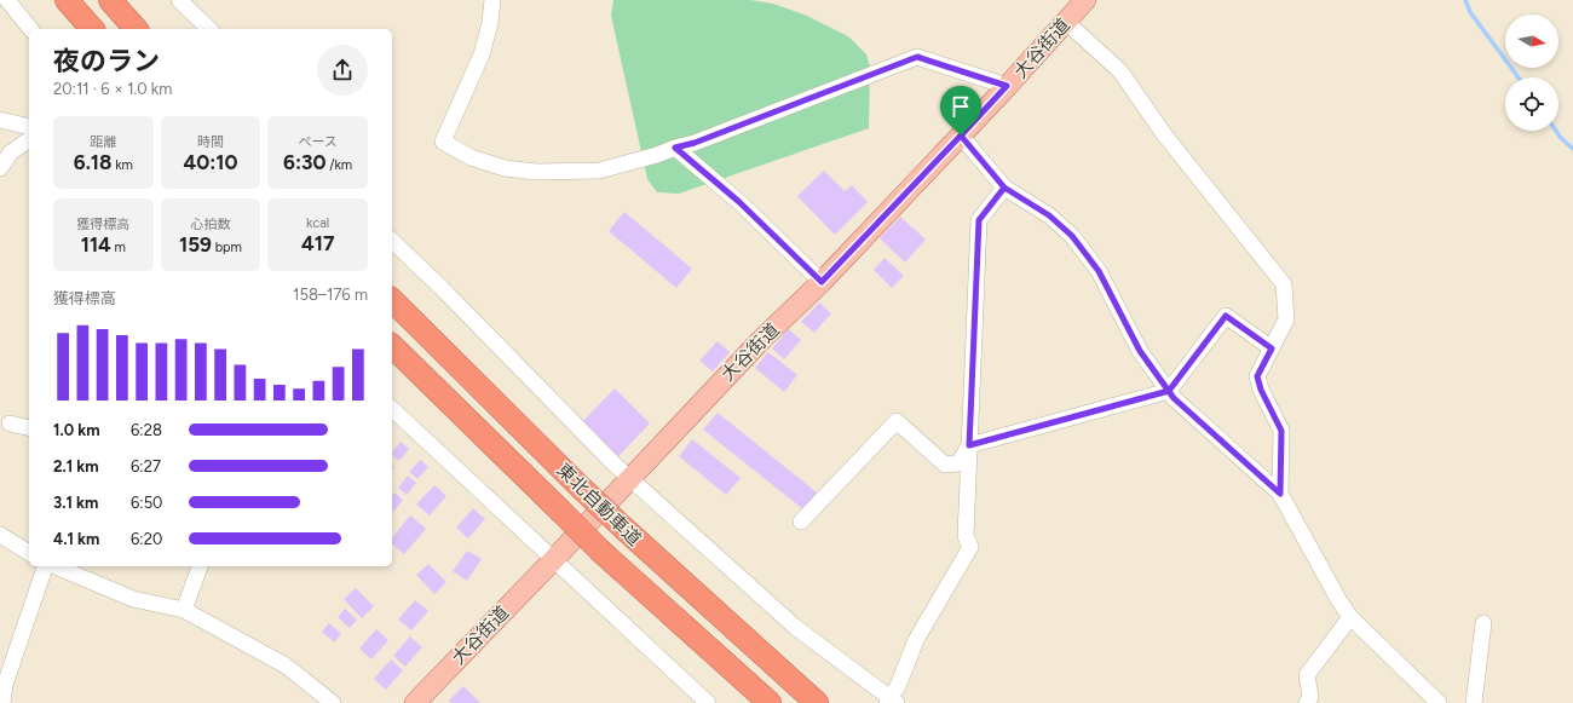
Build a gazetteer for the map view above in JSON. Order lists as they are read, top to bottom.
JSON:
{
  "streets": {
    "highway": ["東北自動車道"],
    "main road": ["大谷街道"]
  },
  "north": "right",
  "page": {
    "heading": ["夜のラン", "20:11 · 6 × 1.0 km"],
    "stats": [
      ["距離", "6.18 km"],
      ["時間", "40:10"],
      ["ペース", "6:30 /km"],
      ["獲得標高", "114 m"],
      ["心拍数", "159 bpm"],
      ["kcal", "417"]
    ],
    "chart": ["獲得標高", "158–176 m"],
    "list": [
      {
        "name": "1.0 km",
        "note": "6:28"
      },
      {
        "name": "2.1 km",
        "note": "6:27"
      },
      {
        "name": "3.1 km",
        "note": "6:50"
      },
      {
        "name": "4.1 km",
        "note": "6:20"
      }
    ]
  }
}
